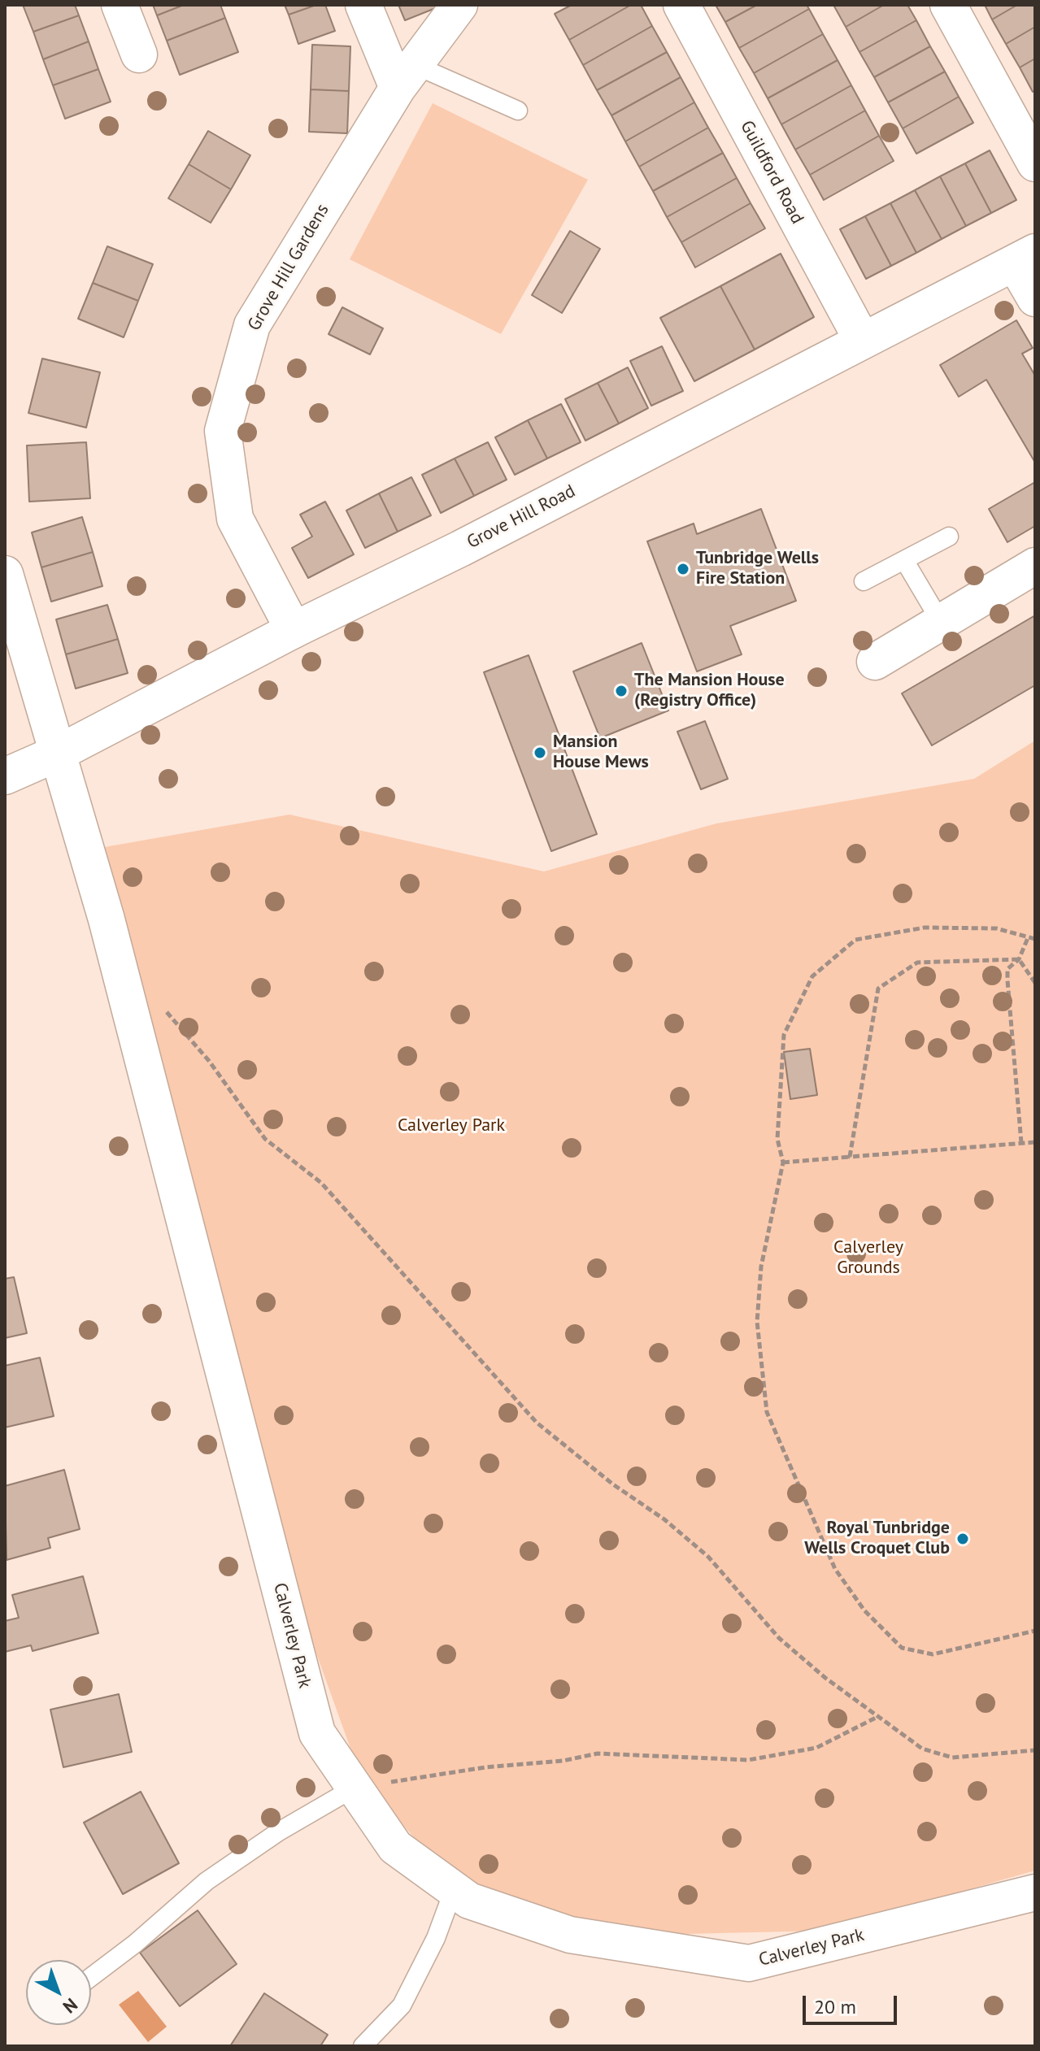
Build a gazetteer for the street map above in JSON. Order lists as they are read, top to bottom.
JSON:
{
  "streets": {
    "street": [
      "Guildford Road",
      "Grove Hill Gardens",
      "Grove Hill Road",
      "Calverley Park"
    ]
  },
  "crossings": [
    ["Guildford Road", "Grove Hill Road"],
    ["Grove Hill Gardens", "Grove Hill Road"],
    ["Grove Hill Road", "Calverley Park"]
  ],
  "parks": ["Calverley Park", "Calverley Grounds"],
  "places": [
    "Tunbridge Wells Fire Station",
    "The Mansion House (Registry Office)",
    "Mansion House Mews",
    "Royal Tunbridge Wells Croquet Club"
  ],
  "scale_bar": "20 m",
  "north": "bottom right"
}
